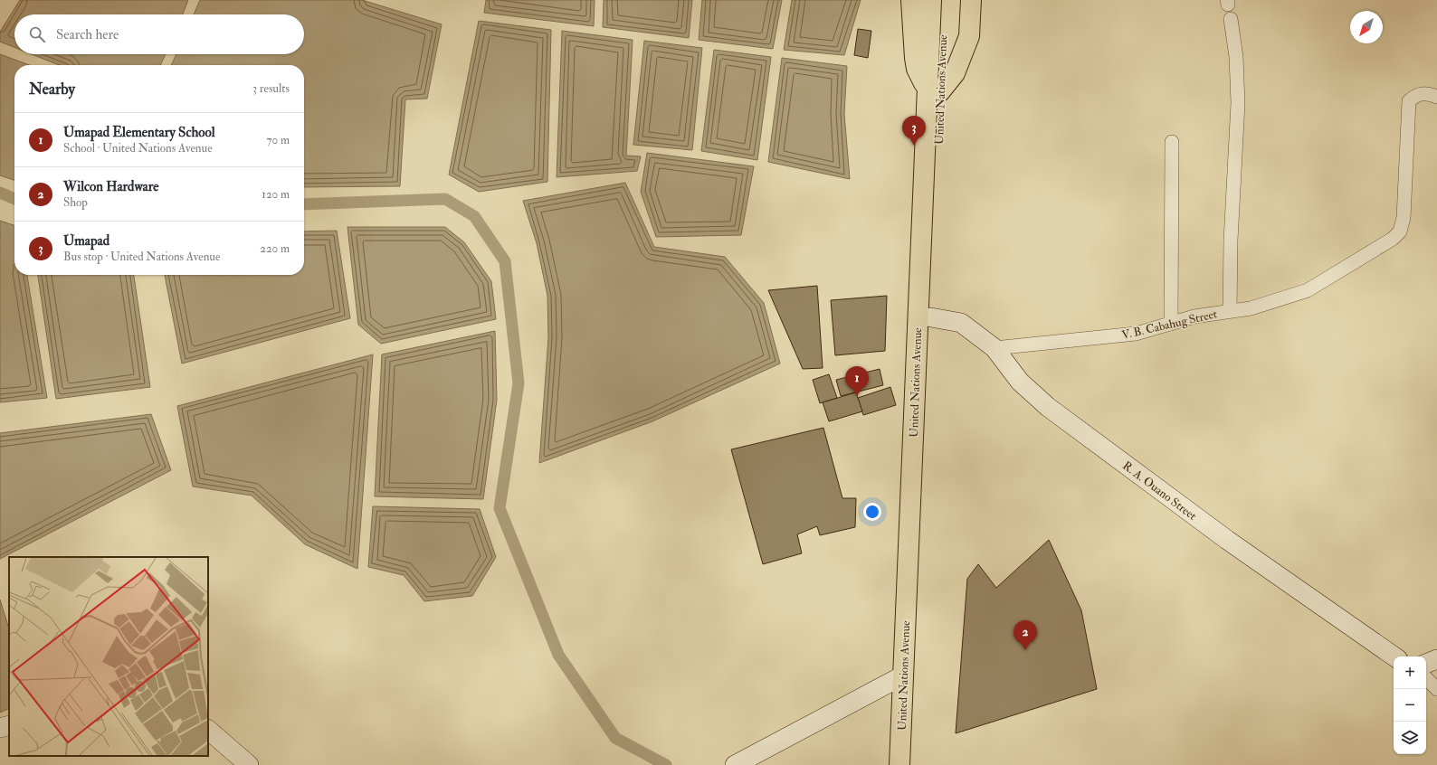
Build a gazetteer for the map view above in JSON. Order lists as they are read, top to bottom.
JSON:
{
  "streets": {
    "main road": ["United Nations Avenue"],
    "street": ["V. B. Cabahug Street", "R. A. Ouano Street"]
  },
  "crossings": [
    ["United Nations Avenue", "R. A. Ouano Street"],
    ["V. B. Cabahug Street", "R. A. Ouano Street"]
  ],
  "north": "bottom left",
  "page": {
    "search": "Search here",
    "heading": ["Nearby", "3 results"],
    "list": [
      {
        "mark": "1",
        "name": "Umapad Elementary School",
        "note": "School · United Nations Avenue",
        "value": "70 m"
      },
      {
        "mark": "2",
        "name": "Wilcon Hardware",
        "note": "Shop",
        "value": "120 m"
      },
      {
        "mark": "3",
        "name": "Umapad",
        "note": "Bus stop · United Nations Avenue",
        "value": "220 m"
      }
    ],
    "pins": ["3", "1", "2"],
    "map_buttons": ["+", "−"]
  }
}
